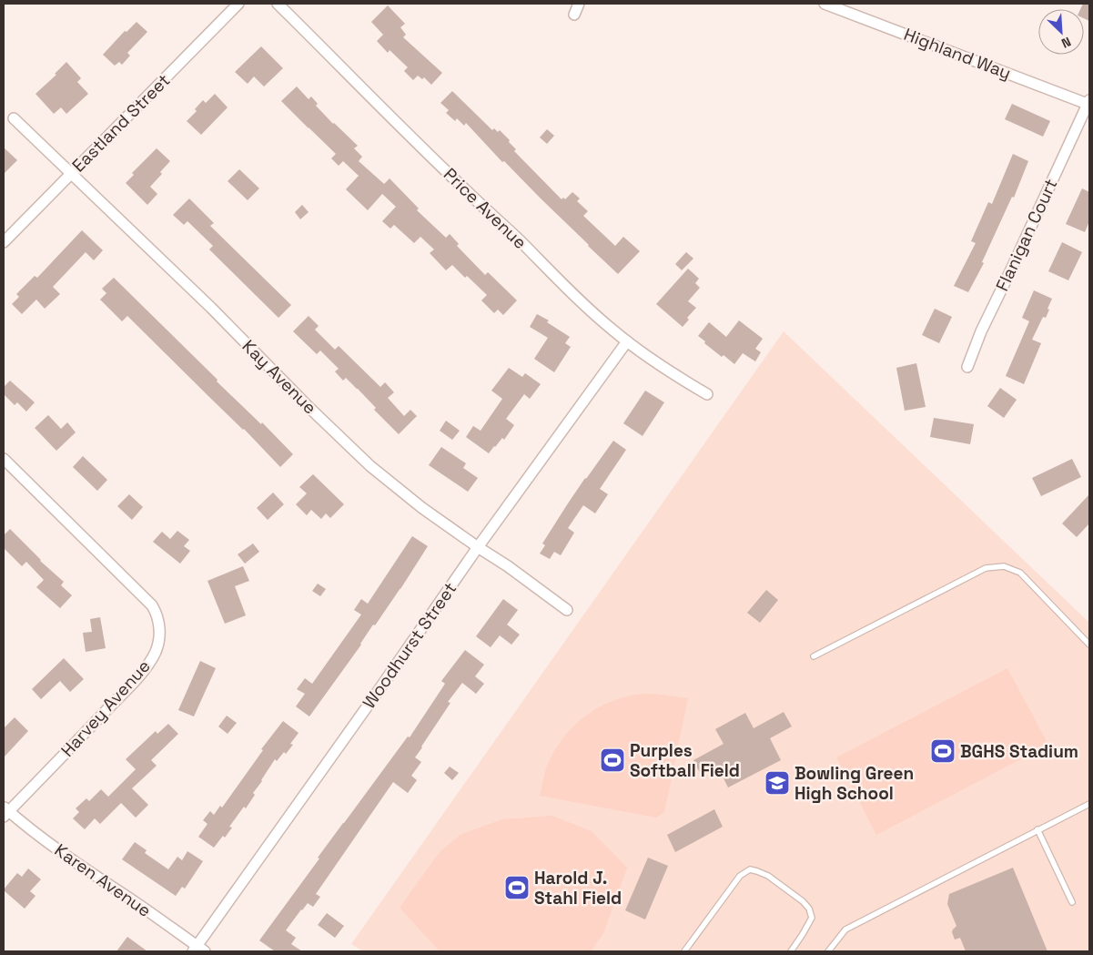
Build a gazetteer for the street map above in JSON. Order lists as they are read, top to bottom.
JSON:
{
  "streets": {
    "street": [
      "Highland Way",
      "Eastland Street",
      "Price Avenue",
      "Flanigan Court",
      "Kay Avenue",
      "Woodhurst Street",
      "Harvey Avenue",
      "Karen Avenue"
    ]
  },
  "crossings": [
    ["Highland Way", "Flanigan Court"],
    ["Eastland Street", "Kay Avenue"],
    ["Price Avenue", "Woodhurst Street"],
    ["Kay Avenue", "Woodhurst Street"],
    ["Woodhurst Street", "Karen Avenue"],
    ["Harvey Avenue", "Karen Avenue"]
  ],
  "places": {
    "sports": ["BGHS Stadium", "Purples Softball Field", "Harold J. Stahl Field"],
    "school or university": ["Bowling Green High School"]
  },
  "north": "bottom right"
}
